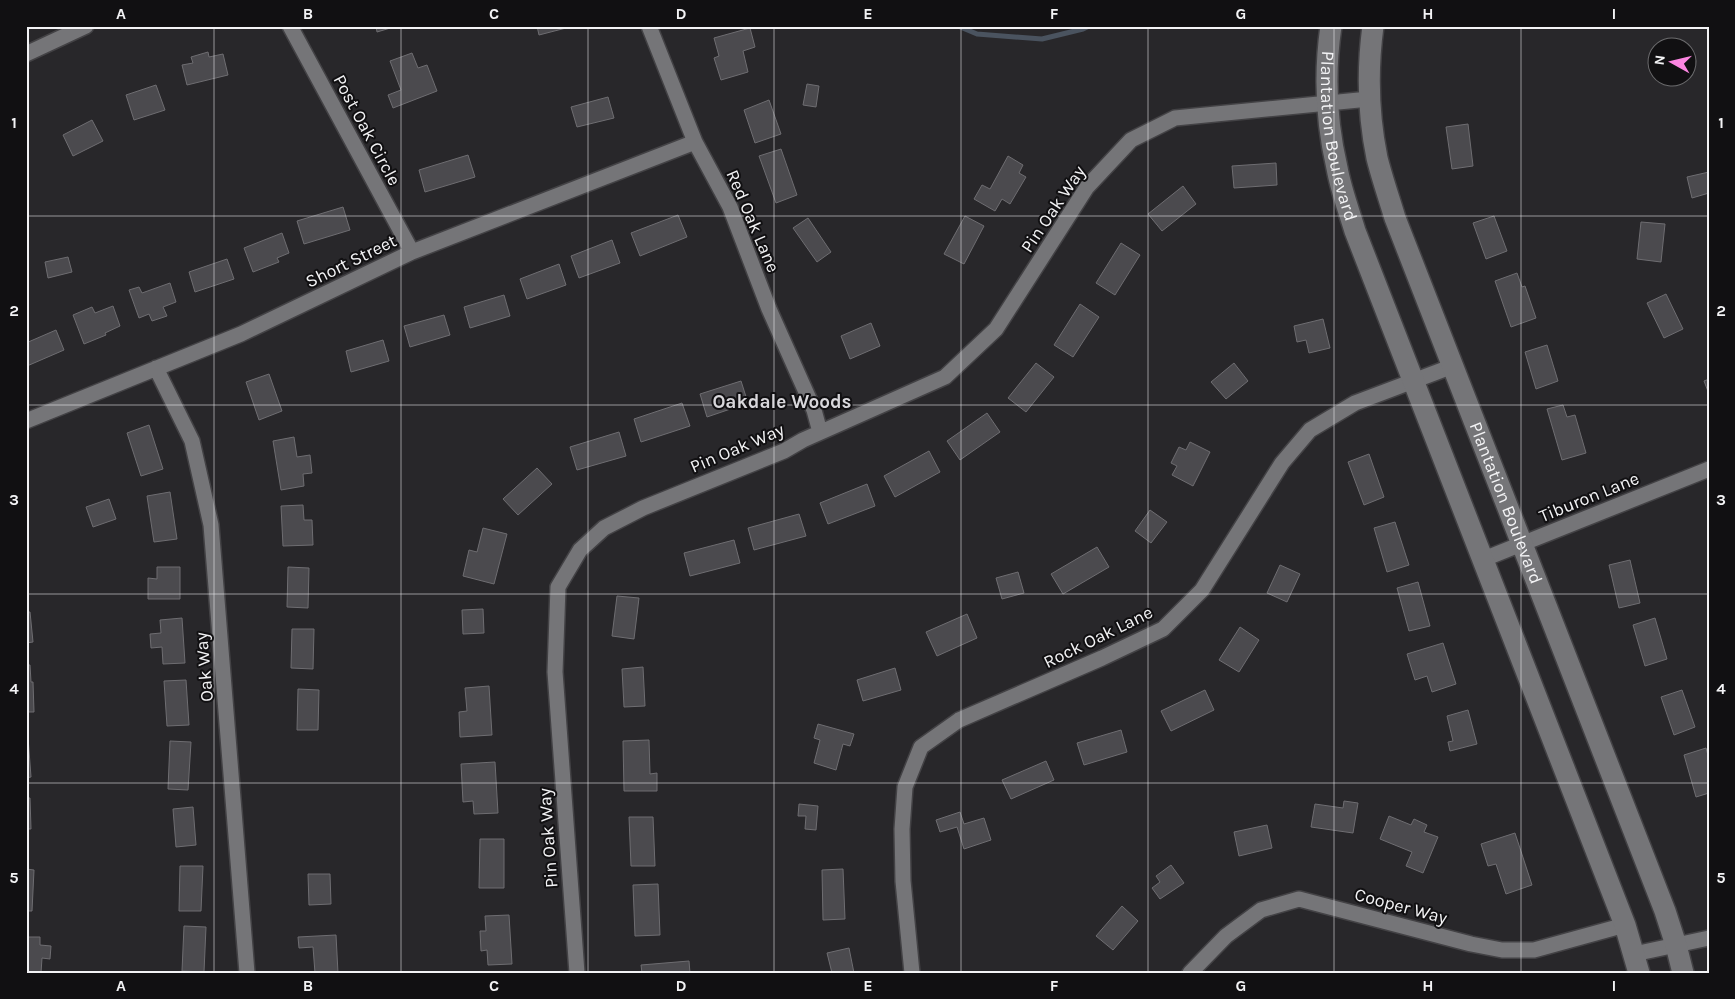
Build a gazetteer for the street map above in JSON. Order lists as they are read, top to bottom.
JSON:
{
  "streets": {
    "street": [
      "Post Oak Circle",
      "Plantation Boulevard",
      "Pin Oak Way",
      "Red Oak Lane",
      "Short Street",
      "Tiburon Lane",
      "Rock Oak Lane",
      "Oak Way",
      "Cooper Way"
    ]
  },
  "crossings": [
    ["Post Oak Circle", "Short Street"],
    ["Plantation Boulevard", "Pin Oak Way"],
    ["Plantation Boulevard", "Tiburon Lane"],
    ["Plantation Boulevard", "Rock Oak Lane"],
    ["Plantation Boulevard", "Cooper Way"],
    ["Pin Oak Way", "Red Oak Lane"],
    ["Red Oak Lane", "Short Street"],
    ["Short Street", "Oak Way"]
  ],
  "districts": ["Oakdale Woods"],
  "north": "left",
  "grid": {
    "columns": [
      "A",
      "B",
      "C",
      "D",
      "E",
      "F",
      "G",
      "H",
      "I"
    ],
    "rows": [
      "1",
      "2",
      "3",
      "4",
      "5"
    ]
  }
}
